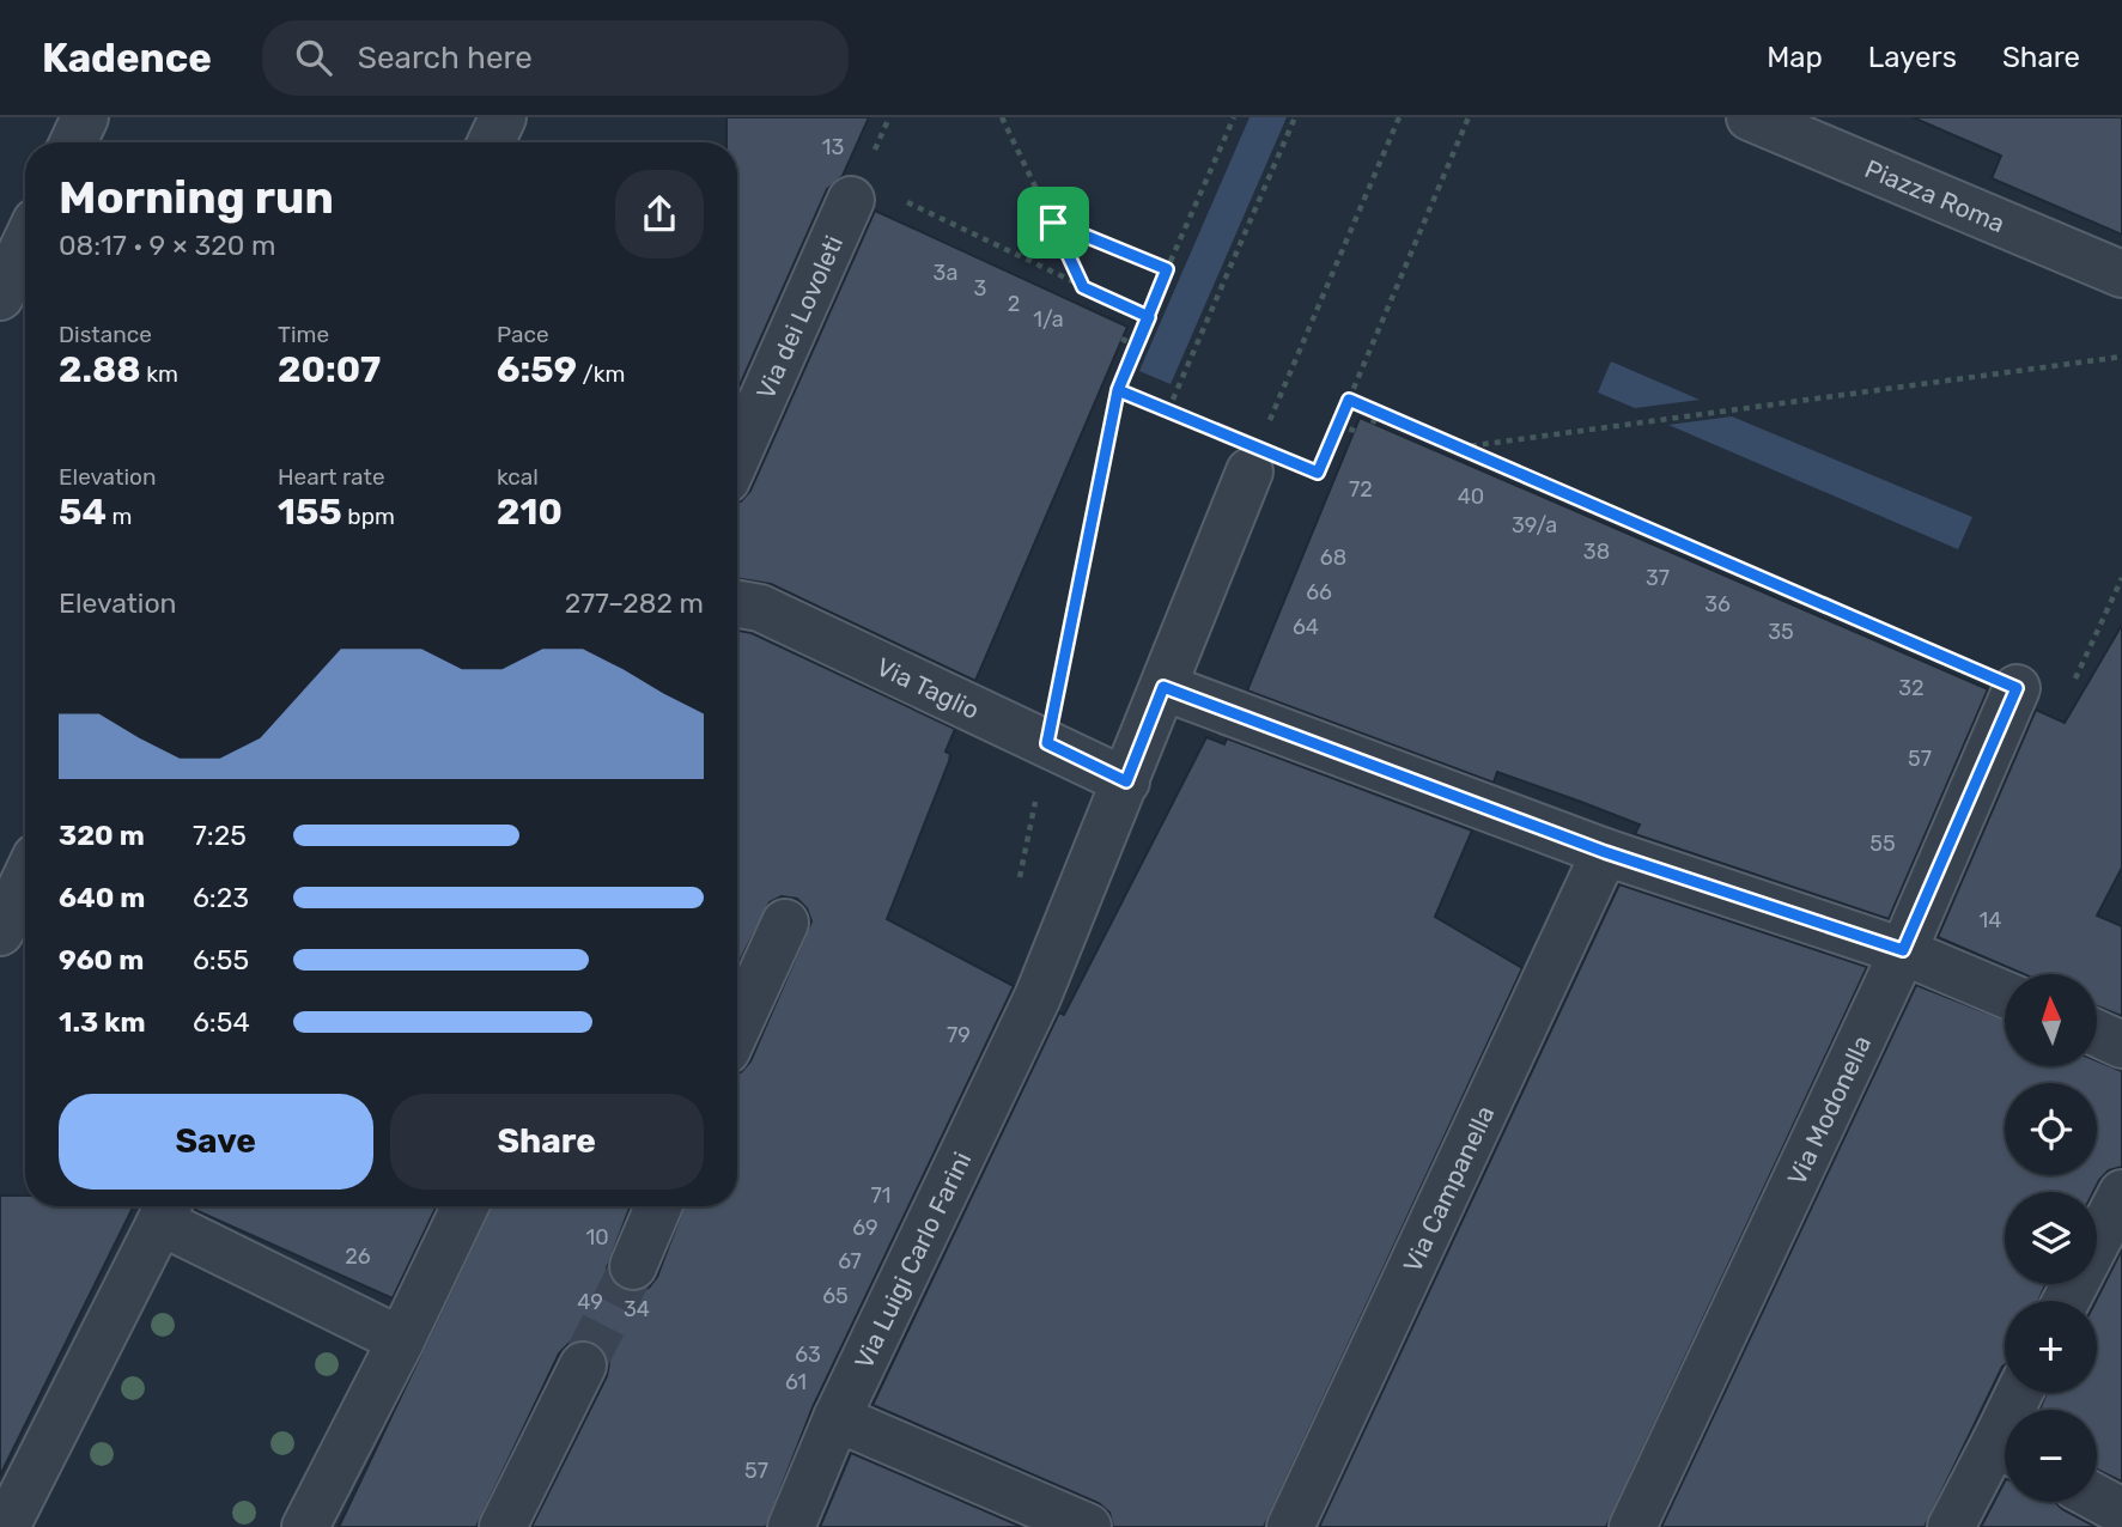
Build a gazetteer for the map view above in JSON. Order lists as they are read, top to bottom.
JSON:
{
  "streets": {
    "street": [
      "Piazza Roma",
      "Via dei Lovoleti",
      "Via Taglio",
      "Via Modonella",
      "Via Campanella",
      "Via Luigi Carlo Farini"
    ]
  },
  "crossings": [
    ["Via Taglio", "Via Luigi Carlo Farini"]
  ],
  "house_numbers": [
    "13",
    "3a",
    "3",
    "2",
    "1/a",
    "72",
    "40",
    "39/a",
    "38",
    "68",
    "37",
    "66",
    "36",
    "64",
    "35",
    "32",
    "57",
    "55",
    "14",
    "79",
    "71",
    "69",
    "10",
    "26",
    "67",
    "65",
    "49",
    "34",
    "63",
    "61",
    "57"
  ],
  "north": "top",
  "page": {
    "header": "Kadence",
    "search": "Search here",
    "nav": ["Map", "Layers", "Share"],
    "heading": ["Morning run", "08:17 · 9 × 320 m"],
    "stats": [
      ["Distance", "2.88 km"],
      ["Time", "20:07"],
      ["Pace", "6:59 /km"],
      ["Elevation", "54 m"],
      ["Heart rate", "155 bpm"],
      ["kcal", "210"]
    ],
    "chart": ["Elevation", "277–282 m"],
    "list": [
      {
        "name": "320 m",
        "note": "7:25"
      },
      {
        "name": "640 m",
        "note": "6:23"
      },
      {
        "name": "960 m",
        "note": "6:55"
      },
      {
        "name": "1.3 km",
        "note": "6:54"
      }
    ],
    "map_buttons": ["+", "−"],
    "buttons": ["Save", "Share"]
  }
}
